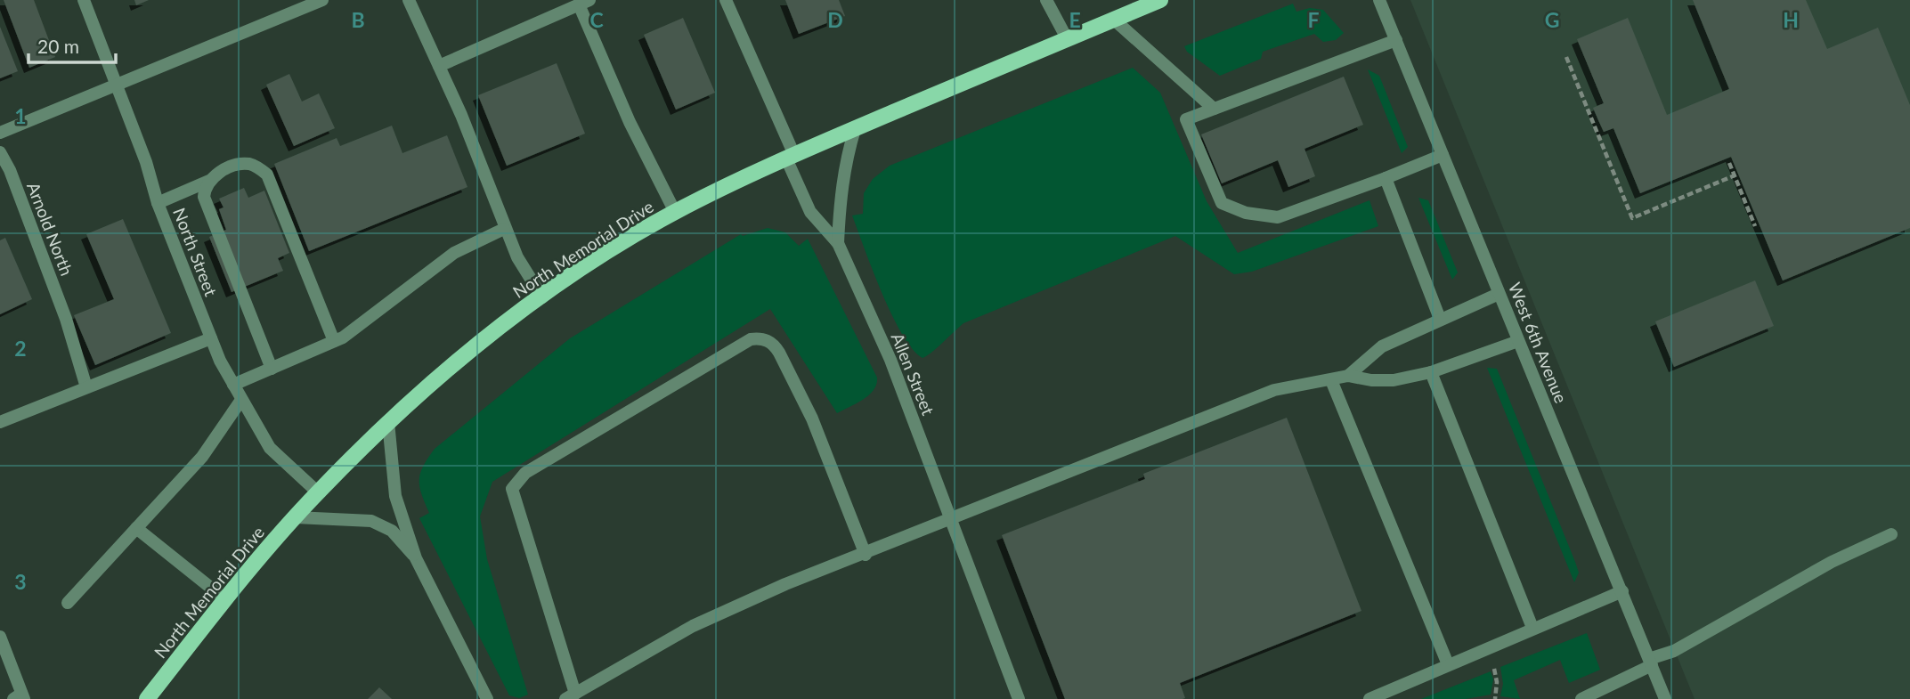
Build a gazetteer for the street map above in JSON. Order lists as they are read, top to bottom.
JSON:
{
  "streets": {
    "main road": ["North Memorial Drive"],
    "street": [
      "Arnold North",
      "North Street",
      "West 6th Avenue",
      "Allen Street"
    ]
  },
  "crossings": [
    ["North Memorial Drive", "North Street"],
    ["North Memorial Drive", "Allen Street"]
  ],
  "scale_bar": "20 m",
  "grid": {
    "columns": [
      "B",
      "C",
      "D",
      "E",
      "F",
      "G",
      "H"
    ],
    "rows": ["1", "2", "3"]
  }
}
